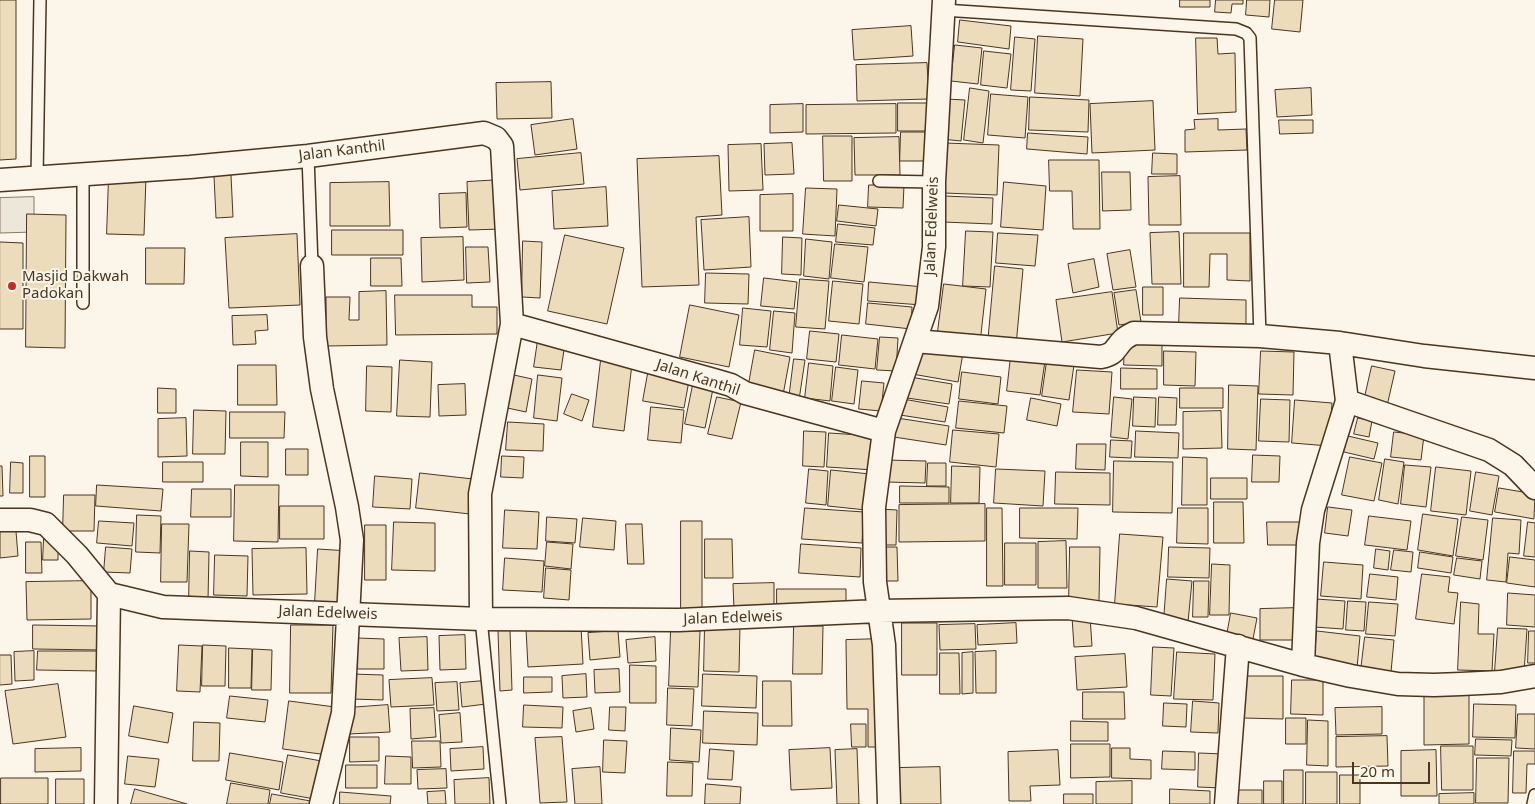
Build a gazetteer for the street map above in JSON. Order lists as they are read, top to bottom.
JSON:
{
  "streets": {
    "street": ["Jalan Kanthil", "Jalan Edelweis"]
  },
  "crossings": [
    ["Jalan Kanthil", "Jalan Edelweis"]
  ],
  "places": ["Masjid Dakwah Padokan"],
  "scale_bar": "20 m"
}
